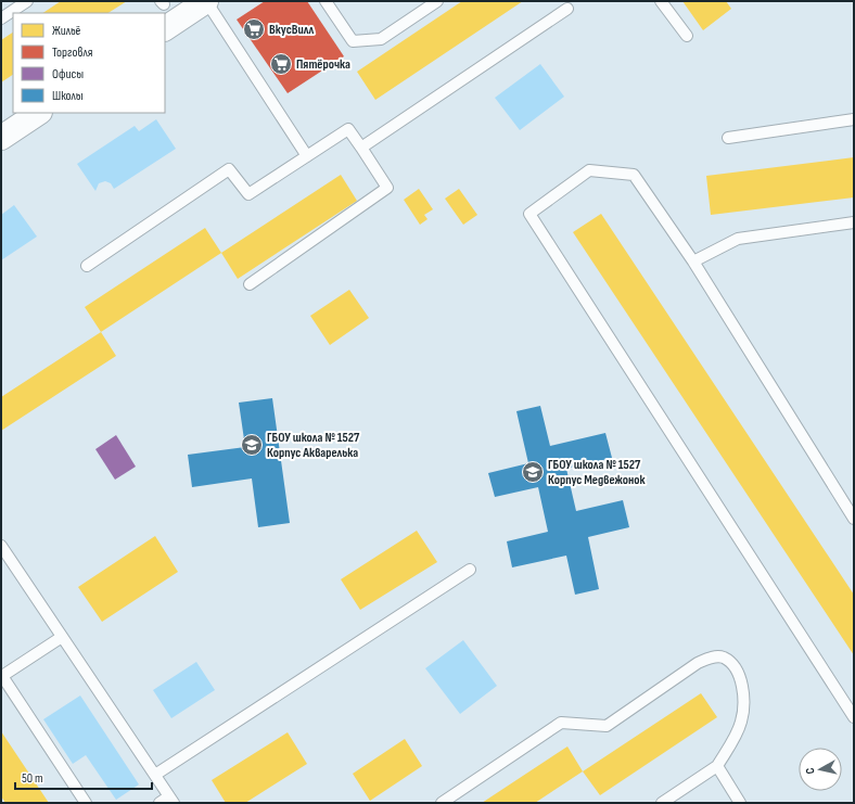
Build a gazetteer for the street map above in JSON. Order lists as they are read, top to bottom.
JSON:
{
  "places": {
    "supermarket": ["ВкусВилл", "Пятёрочка"],
    "school or university": ["ГБОУ школа № 1527 Корпус Акварелька", "ГБОУ школа № 1527 Корпус Медвежонок"]
  },
  "legend": [
    "Жильё",
    "Торговля",
    "Офисы",
    "Школы"
  ],
  "scale_bar": "50 m",
  "north": "left"
}
